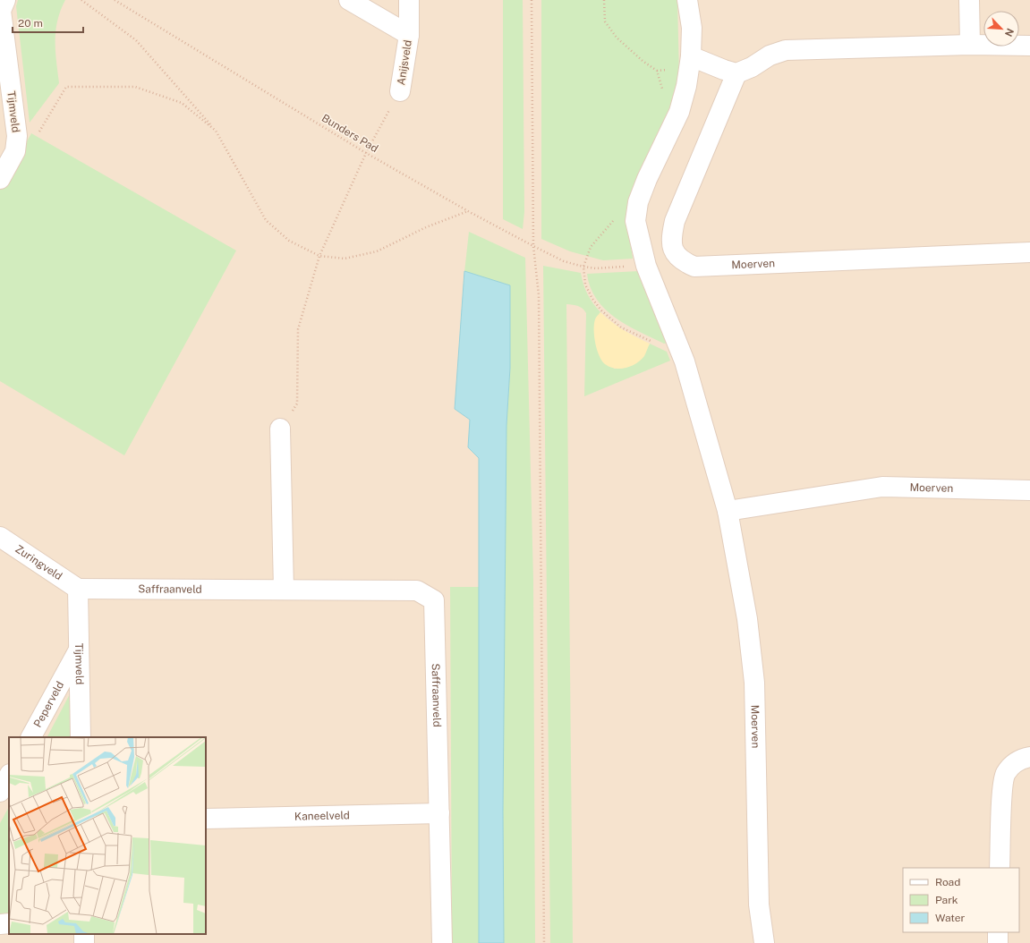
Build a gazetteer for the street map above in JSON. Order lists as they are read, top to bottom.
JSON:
{
  "streets": {
    "street": [
      "Anijsveld",
      "Tijmveld",
      "Moerven",
      "Zuringveld",
      "Saffraanveld",
      "Peperveld",
      "Kaneelveld"
    ],
    "path": ["Bunders Pad"]
  },
  "crossings": [
    ["Tijmveld", "Zuringveld"],
    ["Tijmveld", "Saffraanveld"],
    ["Tijmveld", "Peperveld"],
    ["Zuringveld", "Saffraanveld"],
    ["Saffraanveld", "Kaneelveld"]
  ],
  "legend": ["Road", "Park", "Water"],
  "scale_bar": "20 m",
  "north": "bottom right"
}
